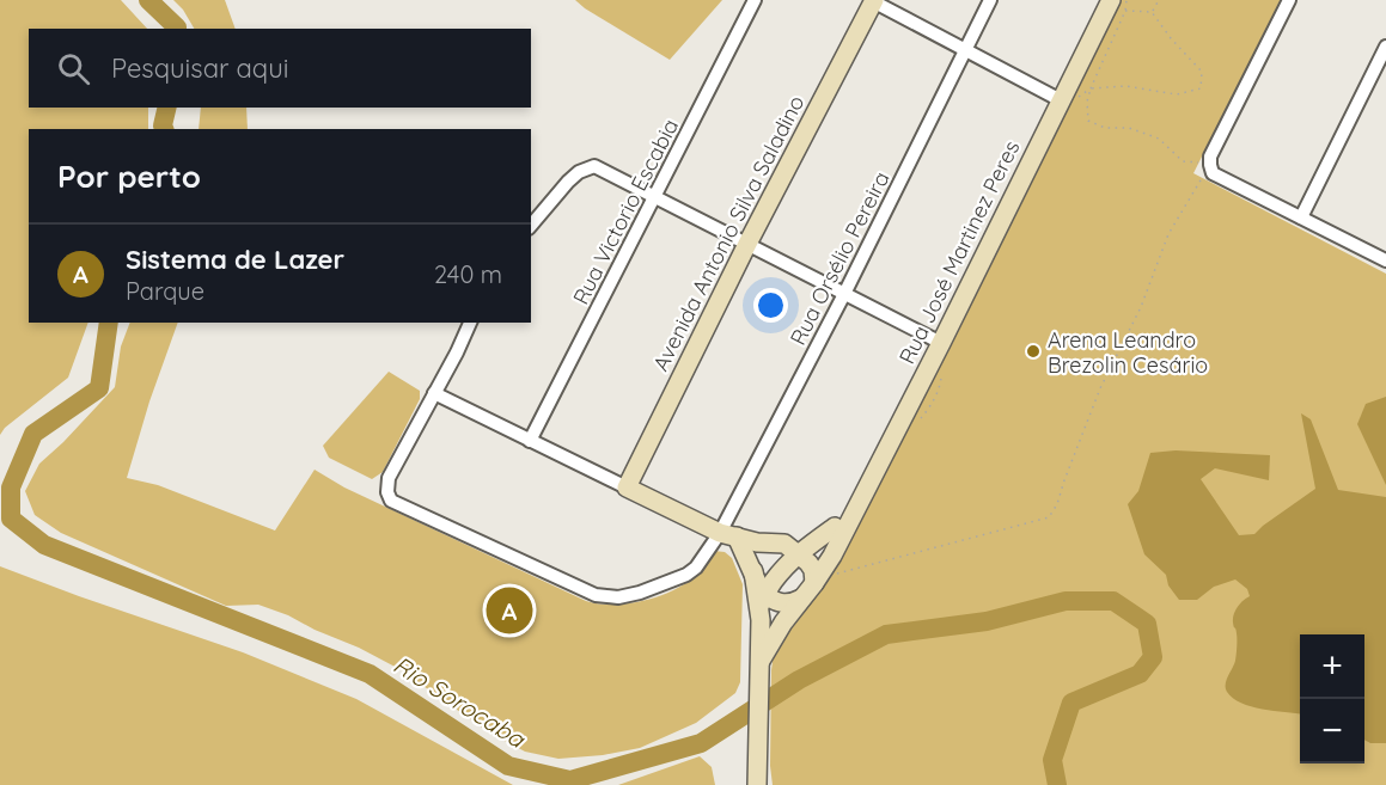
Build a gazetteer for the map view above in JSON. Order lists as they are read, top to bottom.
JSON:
{
  "streets": {
    "main road": ["Avenida Antonio Silva Saladino", "Rua José Martinez Peres"],
    "street": ["Rua Victorio Escabia", "Rua Orsélio Pereira"]
  },
  "water": ["Rio Sorocaba"],
  "places": ["Arena Leandro Brezolin Cesário"],
  "page": {
    "search": "Pesquisar aqui",
    "heading": "Por perto",
    "list": [
      {
        "mark": "A",
        "name": "Sistema de Lazer",
        "note": "Parque",
        "value": "240 m"
      }
    ],
    "pins": "A",
    "map_buttons": ["+", "−"]
  }
}
